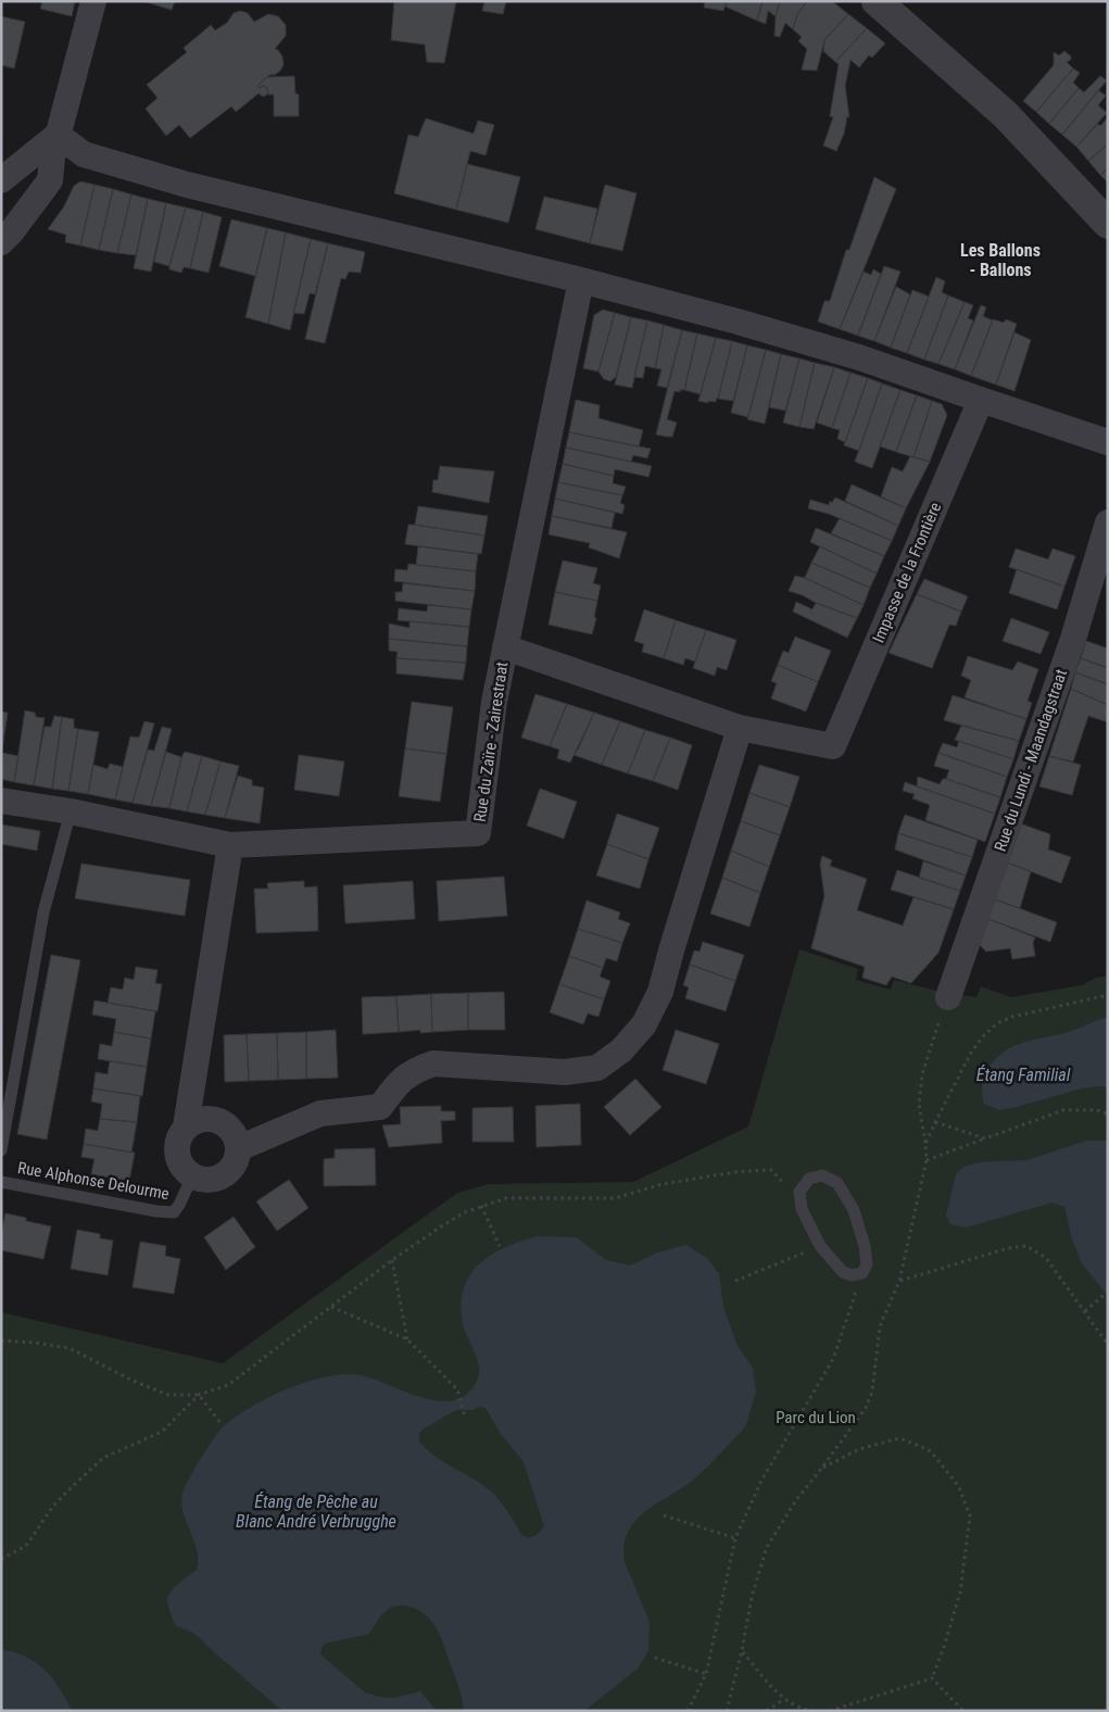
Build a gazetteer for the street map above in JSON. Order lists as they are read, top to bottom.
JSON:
{
  "streets": {
    "street": ["Impasse de la Frontière", "Rue du Zaïre - Zairestraat", "Rue du Lundi - Maandagstraat"],
    "lane": ["Rue Alphonse Delourme"]
  },
  "districts": ["Les Ballons - Ballons"],
  "water": ["Étang Familial", "Étang de Pêche au Blanc André Verbrugghe"],
  "parks": ["Parc du Lion"]
}
